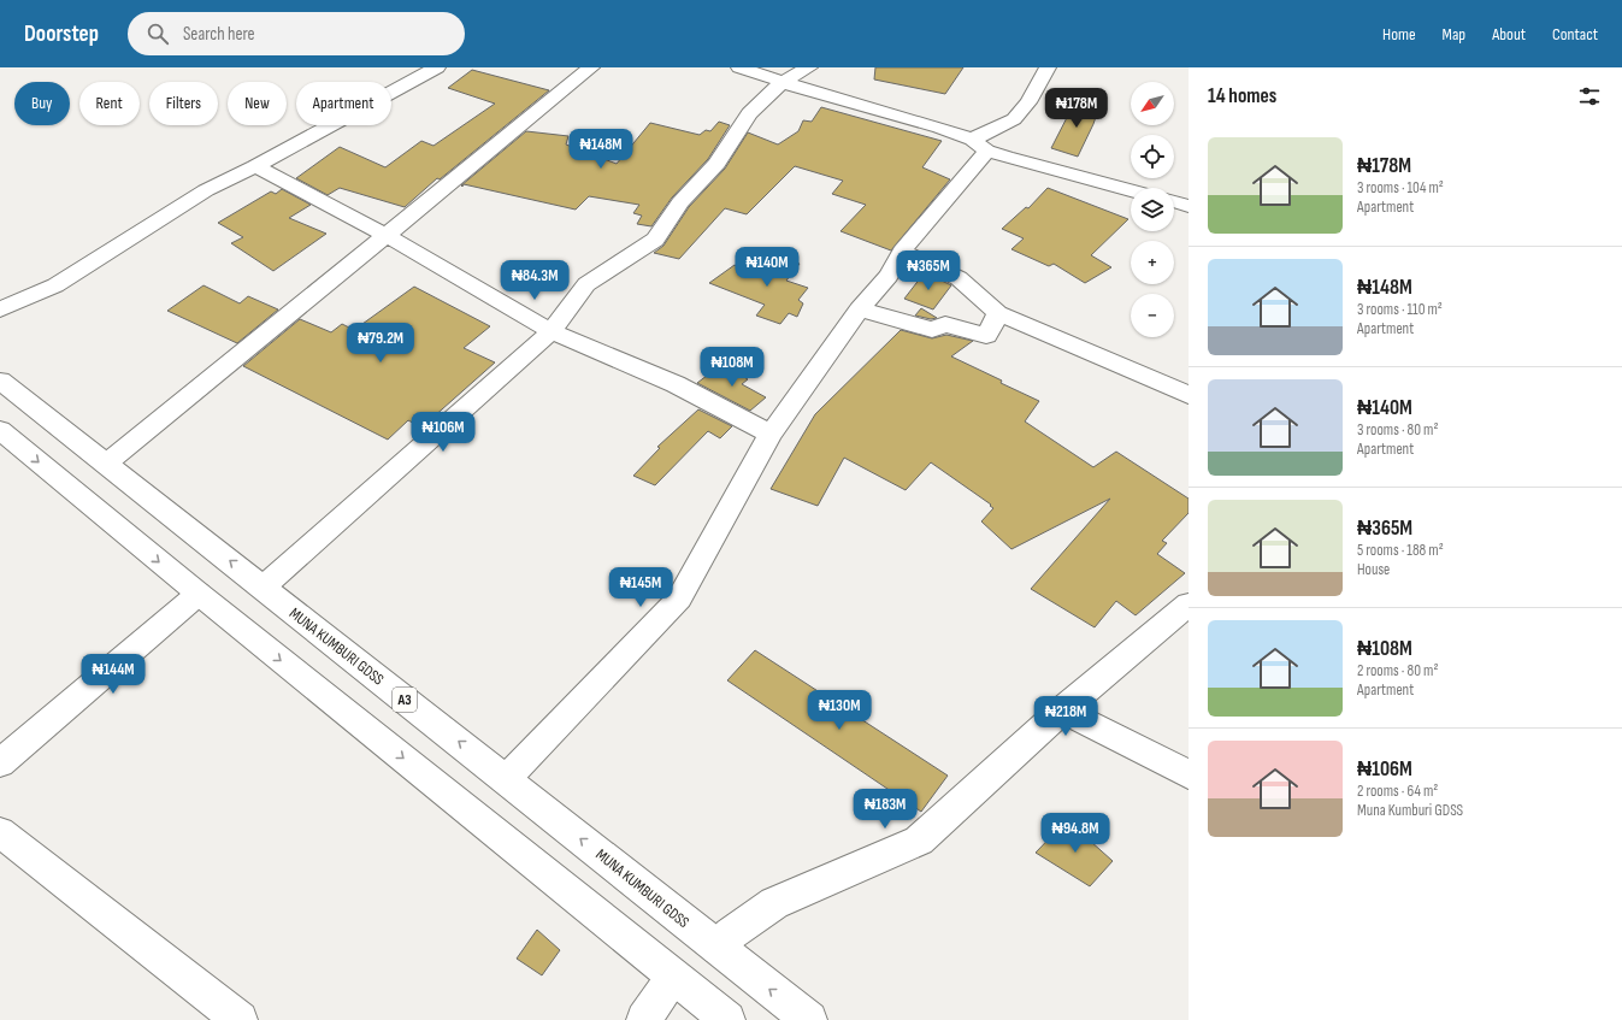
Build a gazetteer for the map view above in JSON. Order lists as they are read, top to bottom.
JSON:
{
  "streets": {
    "main road": ["MUNA KUMBURI GDSS", "A3"]
  },
  "north": "bottom left",
  "page": {
    "header": "Doorstep",
    "search": "Search here",
    "nav": [
      "Home",
      "Map",
      "About",
      "Contact"
    ],
    "heading": "14 homes",
    "map_buttons": ["+", "−"],
    "chip": [
      "Buy",
      "Rent",
      "Filters",
      "New",
      "Apartment"
    ],
    "price": [
      "₦178M",
      "₦148M",
      "₦140M",
      "₦365M",
      "₦84.3M",
      "₦79.2M",
      "₦108M",
      "₦106M",
      "₦145M",
      "₦144M",
      "₦130M",
      "₦218M",
      "₦183M",
      "₦94.8M"
    ],
    "list": [
      {
        "name": "₦178M",
        "note": "3 rooms · 104 m² · Apartment"
      },
      {
        "name": "₦148M",
        "note": "3 rooms · 110 m² · Apartment"
      },
      {
        "name": "₦140M",
        "note": "3 rooms · 80 m² · Apartment"
      },
      {
        "name": "₦365M",
        "note": "5 rooms · 188 m² · House"
      },
      {
        "name": "₦108M",
        "note": "2 rooms · 80 m² · Apartment"
      },
      {
        "name": "₦106M",
        "note": "2 rooms · 64 m² · Muna Kumburi GDSS"
      }
    ]
  }
}
